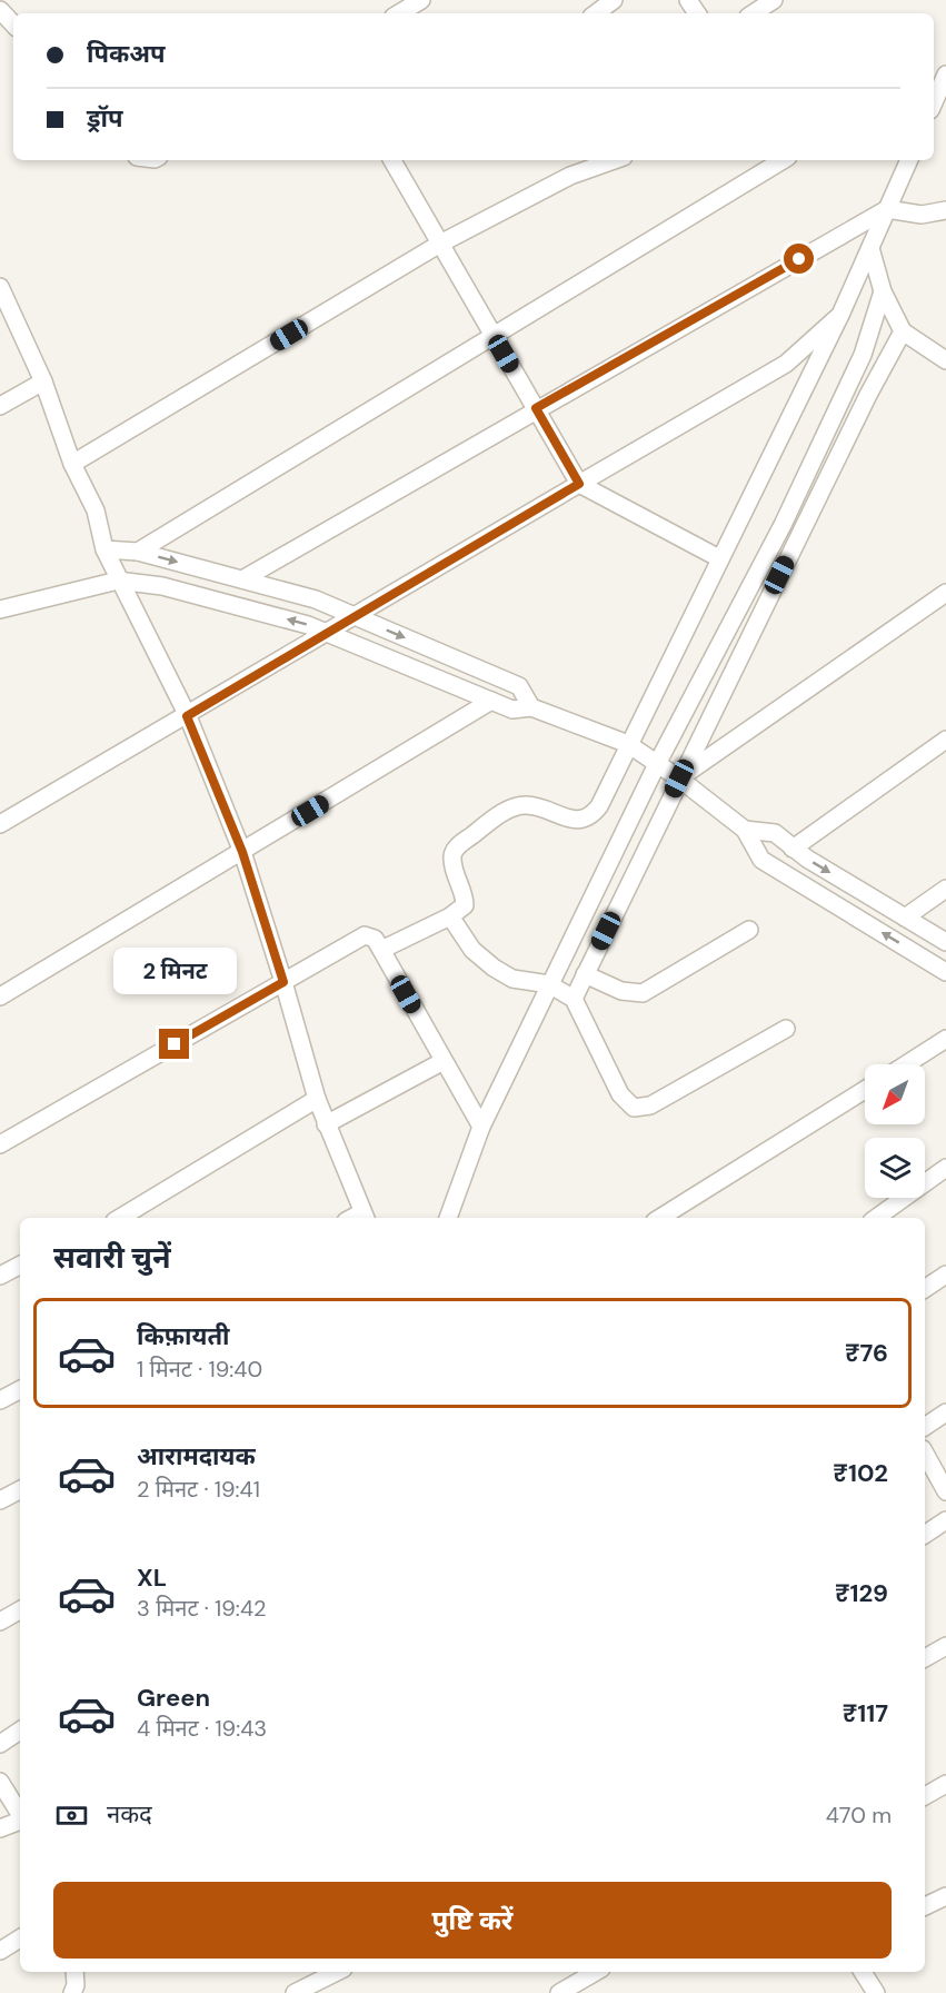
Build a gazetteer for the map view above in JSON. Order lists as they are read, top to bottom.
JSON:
{
  "north": "bottom left",
  "page": {
    "banner": ["पिकअप", "ड्रॉप"],
    "bubble": "2 मिनट",
    "heading": "सवारी चुनें",
    "list": [
      {
        "name": "किफ़ायती",
        "note": "1 मिनट · 19:40",
        "value": "₹76"
      },
      {
        "name": "आरामदायक",
        "note": "2 मिनट · 19:41",
        "value": "₹102"
      },
      {
        "name": "XL",
        "note": "3 मिनट · 19:42",
        "value": "₹129"
      },
      {
        "name": "Green",
        "note": "4 मिनट · 19:43",
        "value": "₹117"
      }
    ],
    "pay": ["नकद", "470 m"],
    "buttons": "पुष्टि करें"
  }
}
